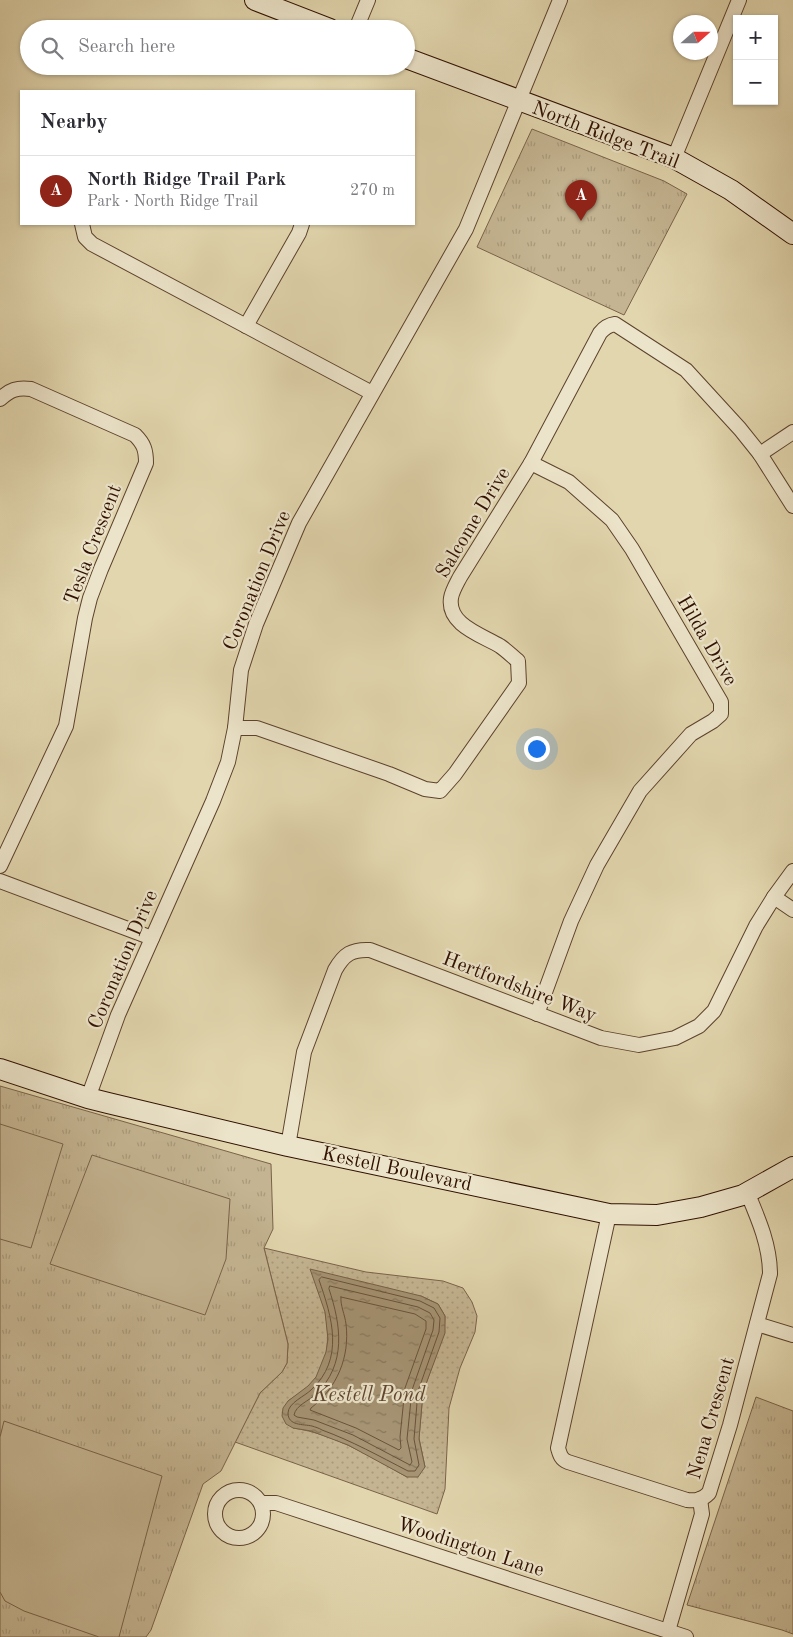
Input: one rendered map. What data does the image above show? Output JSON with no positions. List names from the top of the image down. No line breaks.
{"streets":{"street":["North Ridge Trail","Salcome Drive","Tesla Crescent","Coronation Drive","Hilda Drive","Hertfordshire Way","Kestell Boulevard","Nena Crescent","Woodington Lane"]},"crossings":[["North Ridge Trail","Coronation Drive"],["Salcome Drive","Coronation Drive"],["Salcome Drive","Hilda Drive"],["Coronation Drive","Kestell Boulevard"],["Hilda Drive","Hertfordshire Way"],["Hertfordshire Way","Kestell Boulevard"],["Kestell Boulevard","Nena Crescent"]],"water":["Kestell Pond"],"north":"right","page":{"map_buttons":["+","−"],"search":"Search here","heading":"Nearby","list":[{"mark":"A","name":"North Ridge Trail Park","note":"Park · North Ridge Trail","value":"270 m"}],"pins":"A"}}
